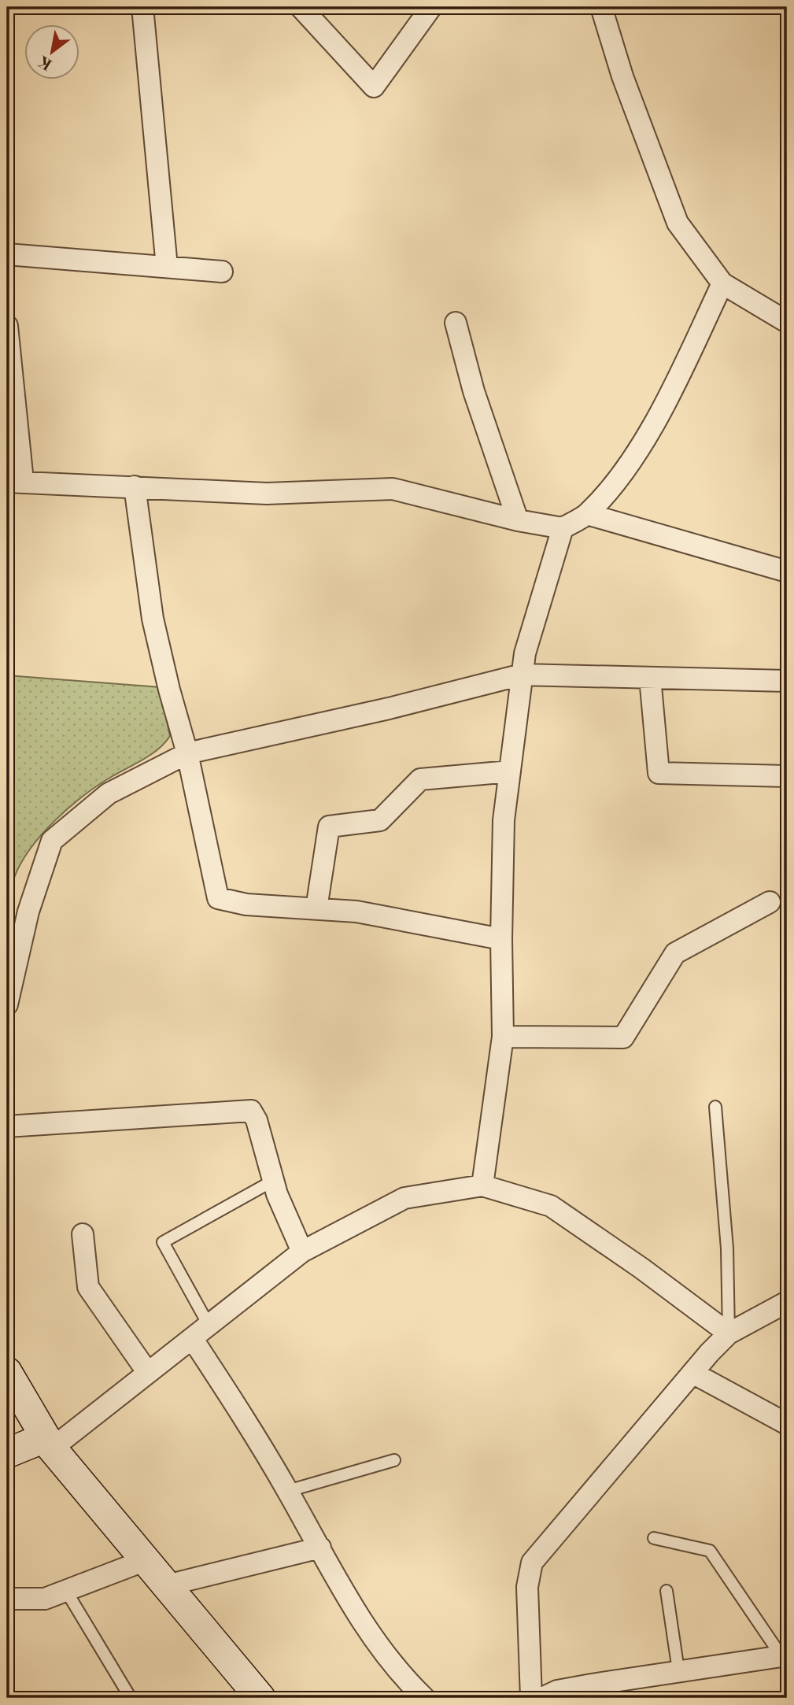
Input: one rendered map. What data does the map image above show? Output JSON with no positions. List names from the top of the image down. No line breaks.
{"north":"bottom left"}
